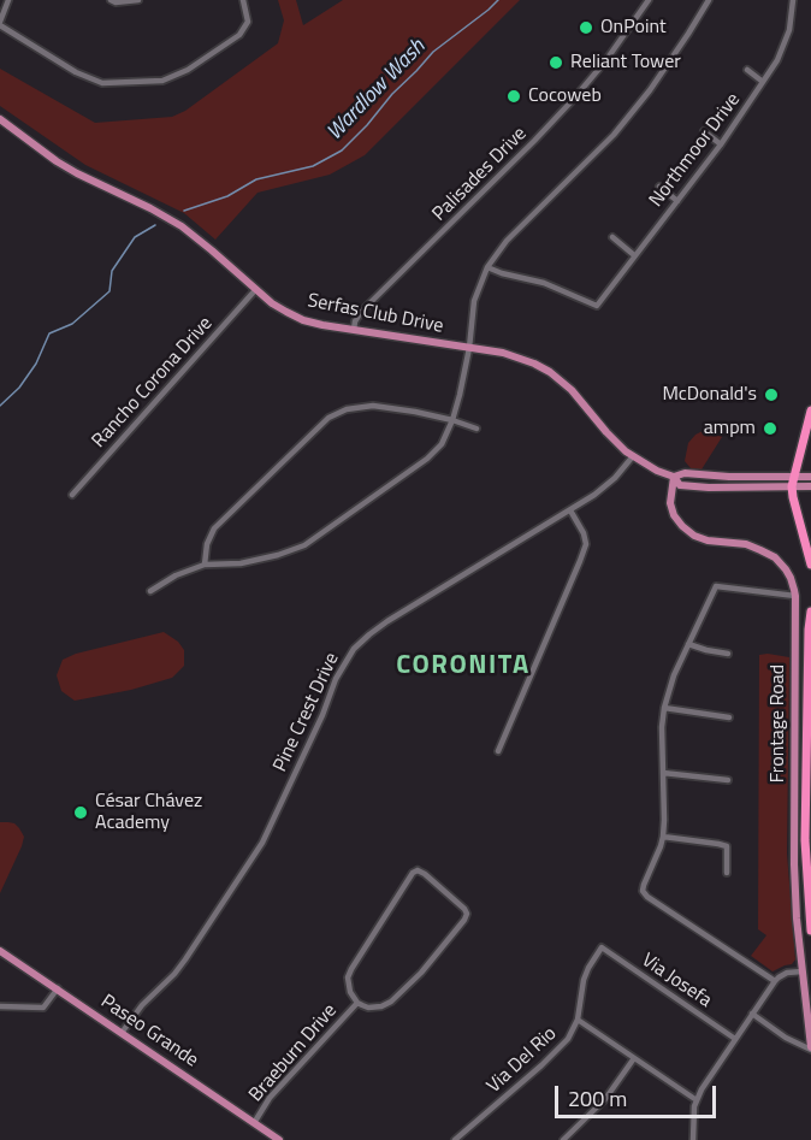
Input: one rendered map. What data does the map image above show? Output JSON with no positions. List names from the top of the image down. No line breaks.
{"streets":{"main road":["Serfas Club Drive","Frontage Road","Paseo Grande"],"street":["Northmoor Drive","Palisades Drive","Rancho Corona Drive","Pine Crest Drive","Via Josefa","Braeburn Drive","Via Del Rio"]},"crossings":[["Palisades Drive","Serfas Club Drive"],["Serfas Club Drive","Rancho Corona Drive"],["Serfas Club Drive","Pine Crest Drive"],["Serfas Club Drive","Frontage Road"],["Pine Crest Drive","Paseo Grande"],["Via Josefa","Via Del Rio"],["Paseo Grande","Braeburn Drive"]],"districts":["CORONITA"],"water":["Wardlow Wash"],"places":["OnPoint","Reliant Tower","Cocoweb","McDonald's","ampm","César Chávez Academy"],"scale_bar":"200 m"}
